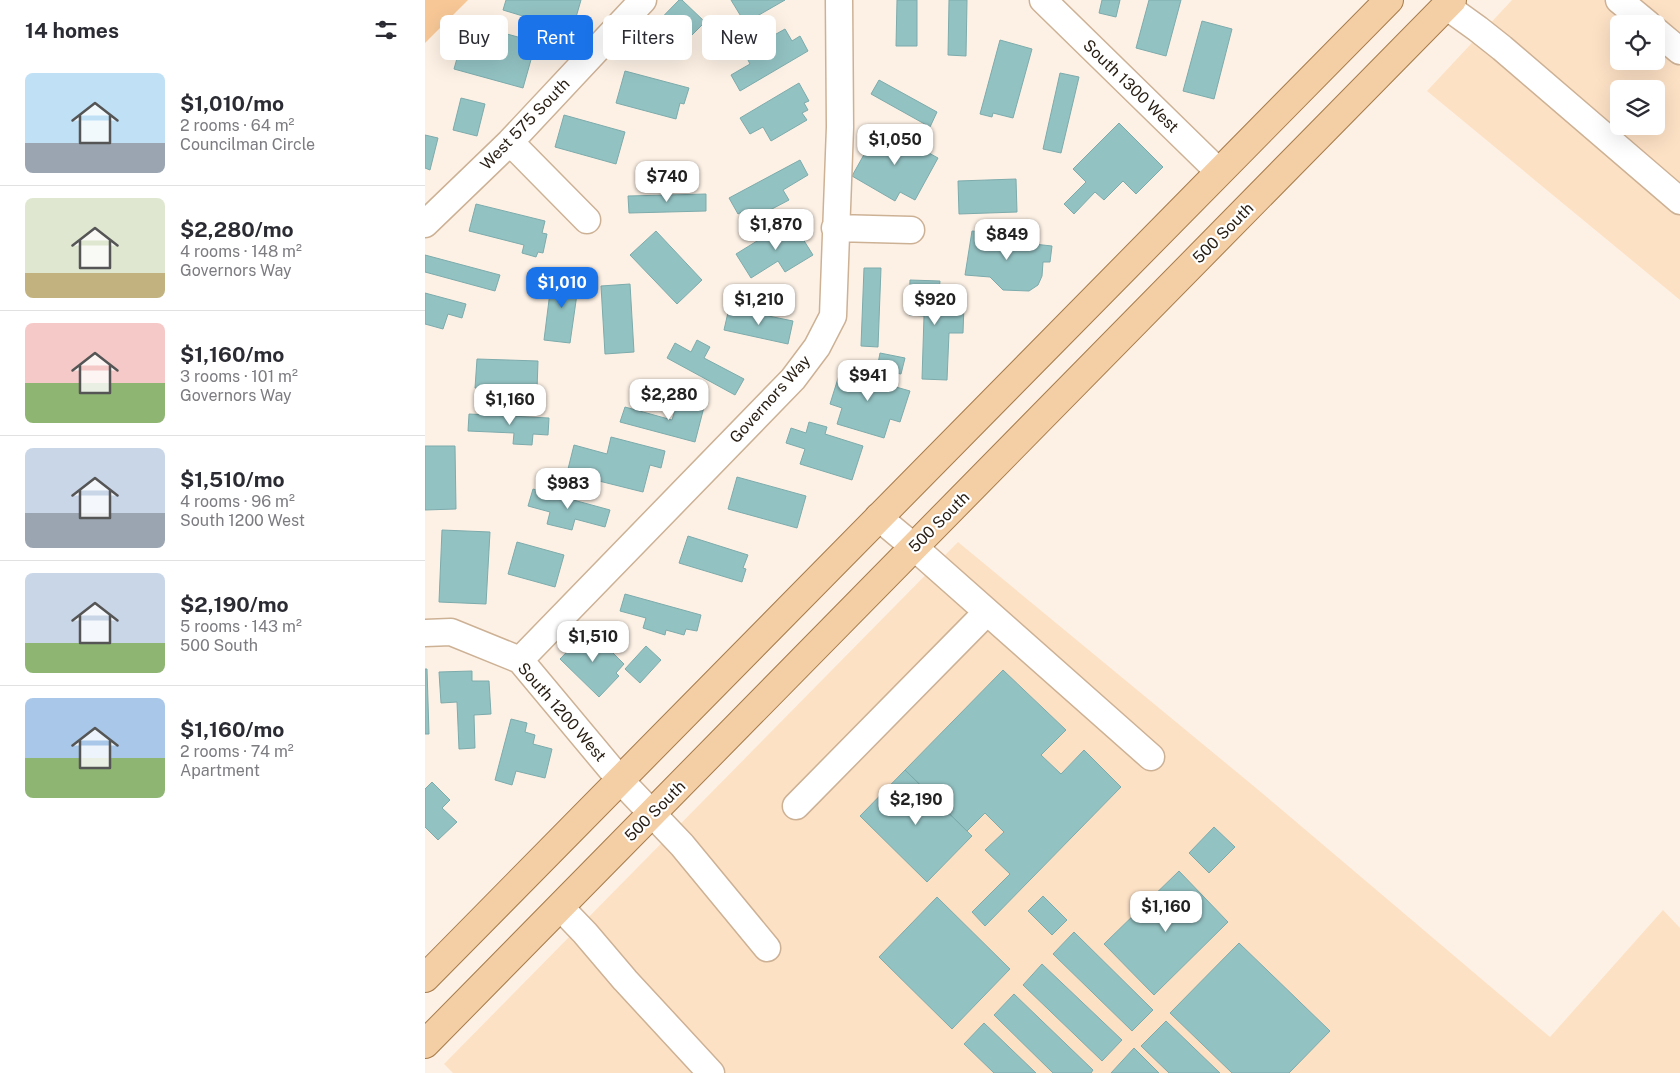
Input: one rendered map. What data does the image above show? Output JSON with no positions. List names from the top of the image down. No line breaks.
{"streets":{"main road":["500 South"],"street":["South 1300 West","West 575 South","Governors Way","South 1200 West"]},"crossings":[["500 South","South 1200 West"],["Governors Way","South 1200 West"]],"page":{"heading":"14 homes","chip":["Buy","Rent","Filters","New"],"list":[{"name":"$1,010/mo","note":"2 rooms · 64 m² · Councilman Circle"},{"name":"$2,280/mo","note":"4 rooms · 148 m² · Governors Way"},{"name":"$1,160/mo","note":"3 rooms · 101 m² · Governors Way"},{"name":"$1,510/mo","note":"4 rooms · 96 m² · South 1200 West"},{"name":"$2,190/mo","note":"5 rooms · 143 m² · 500 South"},{"name":"$1,160/mo","note":"2 rooms · 74 m² · Apartment"}],"price":["$1,050","$740","$1,870","$849","$1,010","$1,210","$920","$941","$2,280","$1,160","$983","$1,510","$2,190","$1,160"]}}
